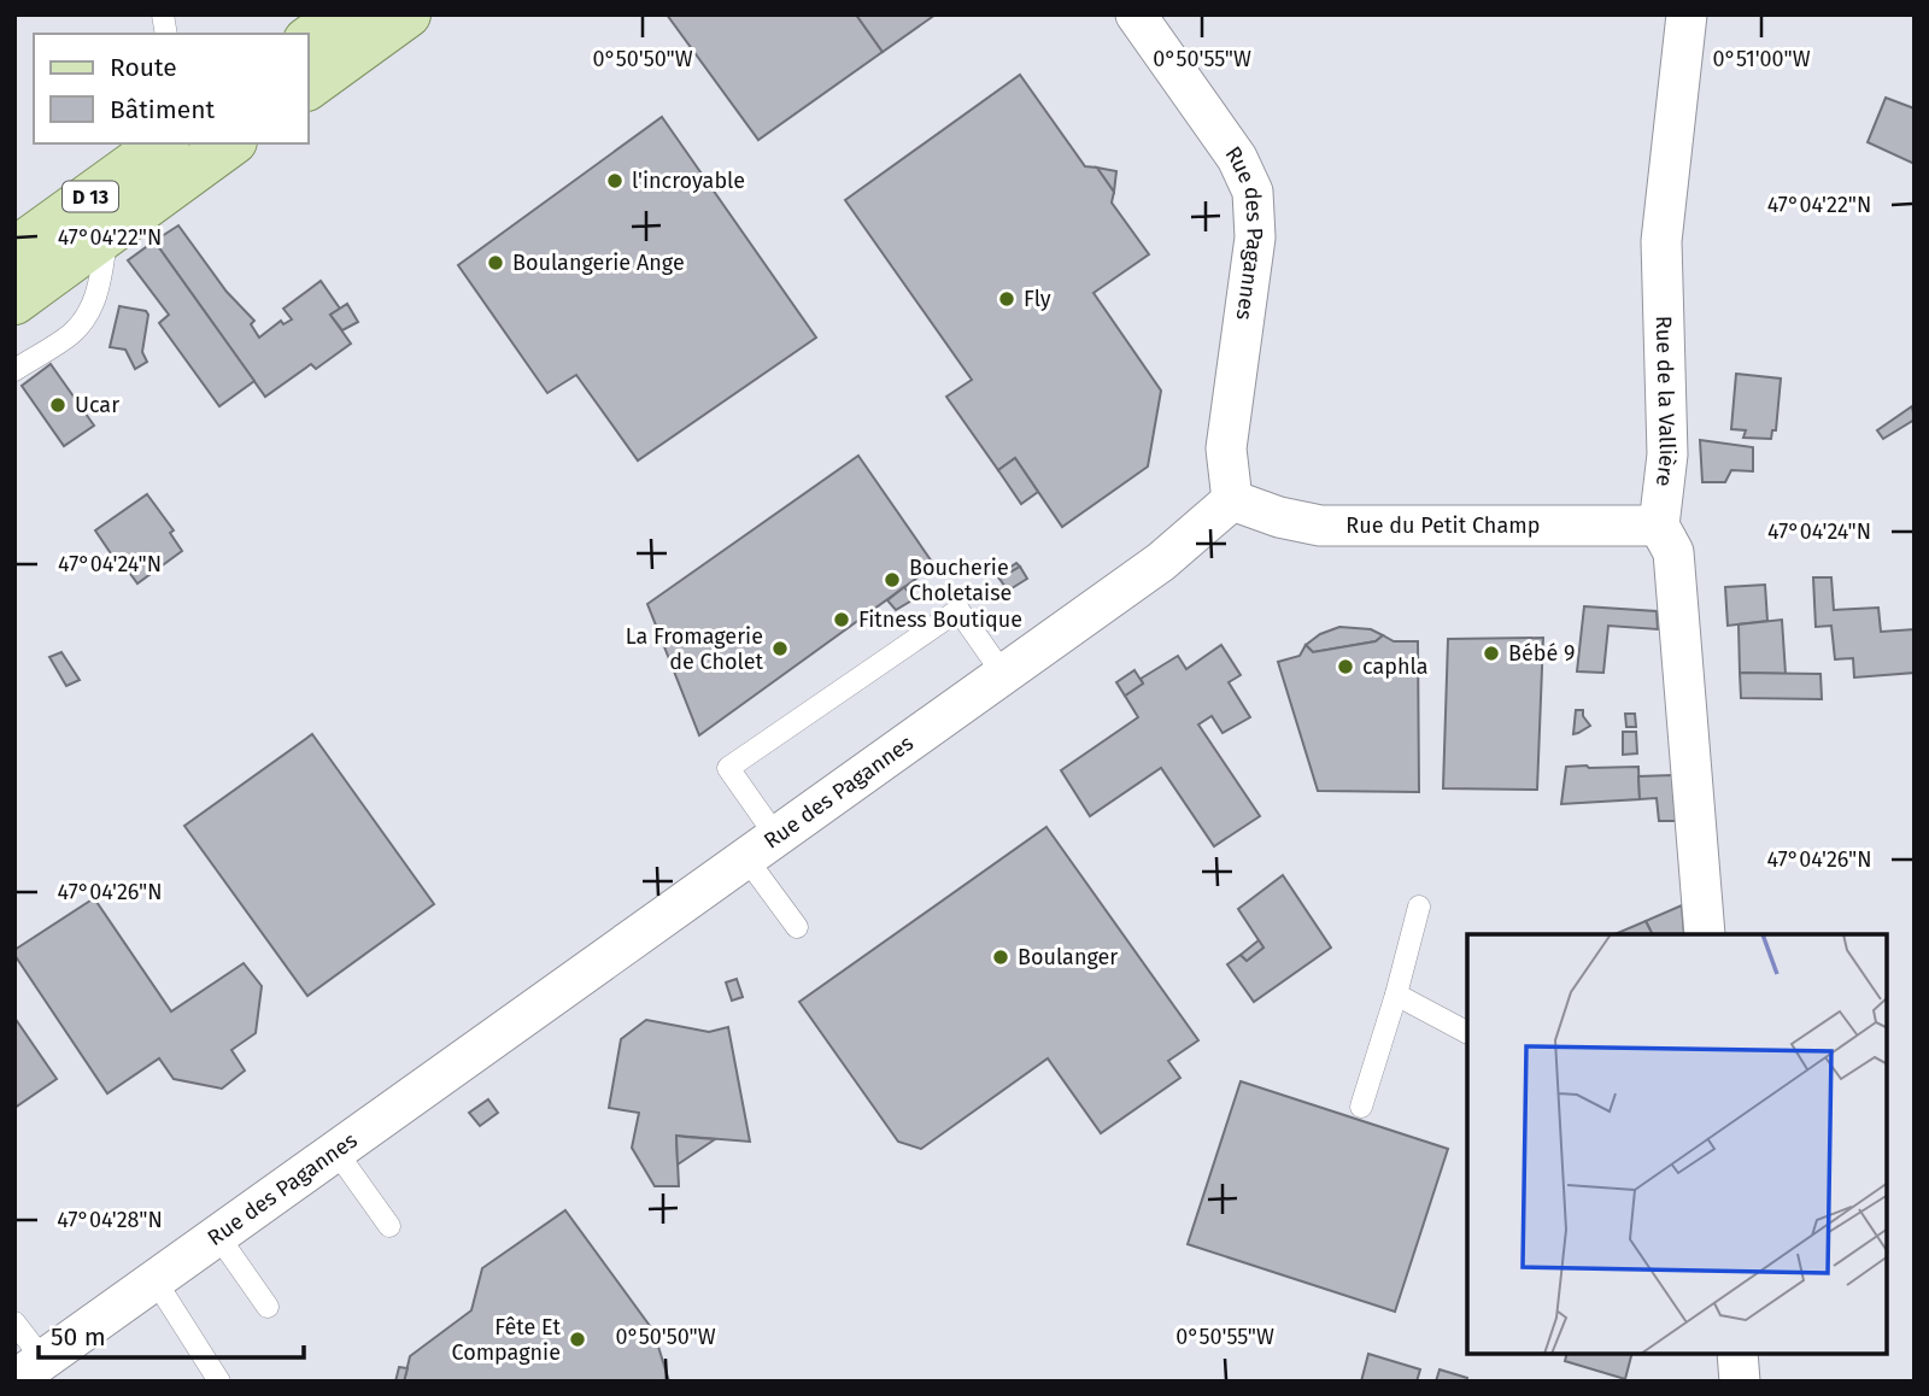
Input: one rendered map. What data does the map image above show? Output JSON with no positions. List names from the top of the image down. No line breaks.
{"streets":{"main road":["D 13"],"street":["Rue des Pagannes","Rue de la Vallière","Rue du Petit Champ"]},"crossings":[["Rue des Pagannes","Rue du Petit Champ"],["Rue de la Vallière","Rue du Petit Champ"]],"places":["l'incroyable","Boulangerie Ange","Fly","Ucar","Boucherie Choletaise","Fitness Boutique","La Fromagerie de Cholet","Bébé 9","caphla","Boulanger","Fête Et Compagnie"],"legend":["Route","Bâtiment"],"scale_bar":"50 m","coordinates":["0°50'50\"W","0°50'55\"W","0°51'00\"W","47°04'22\"N","47°04'24\"N","47°04'26\"N","47°04'28\"N"]}
